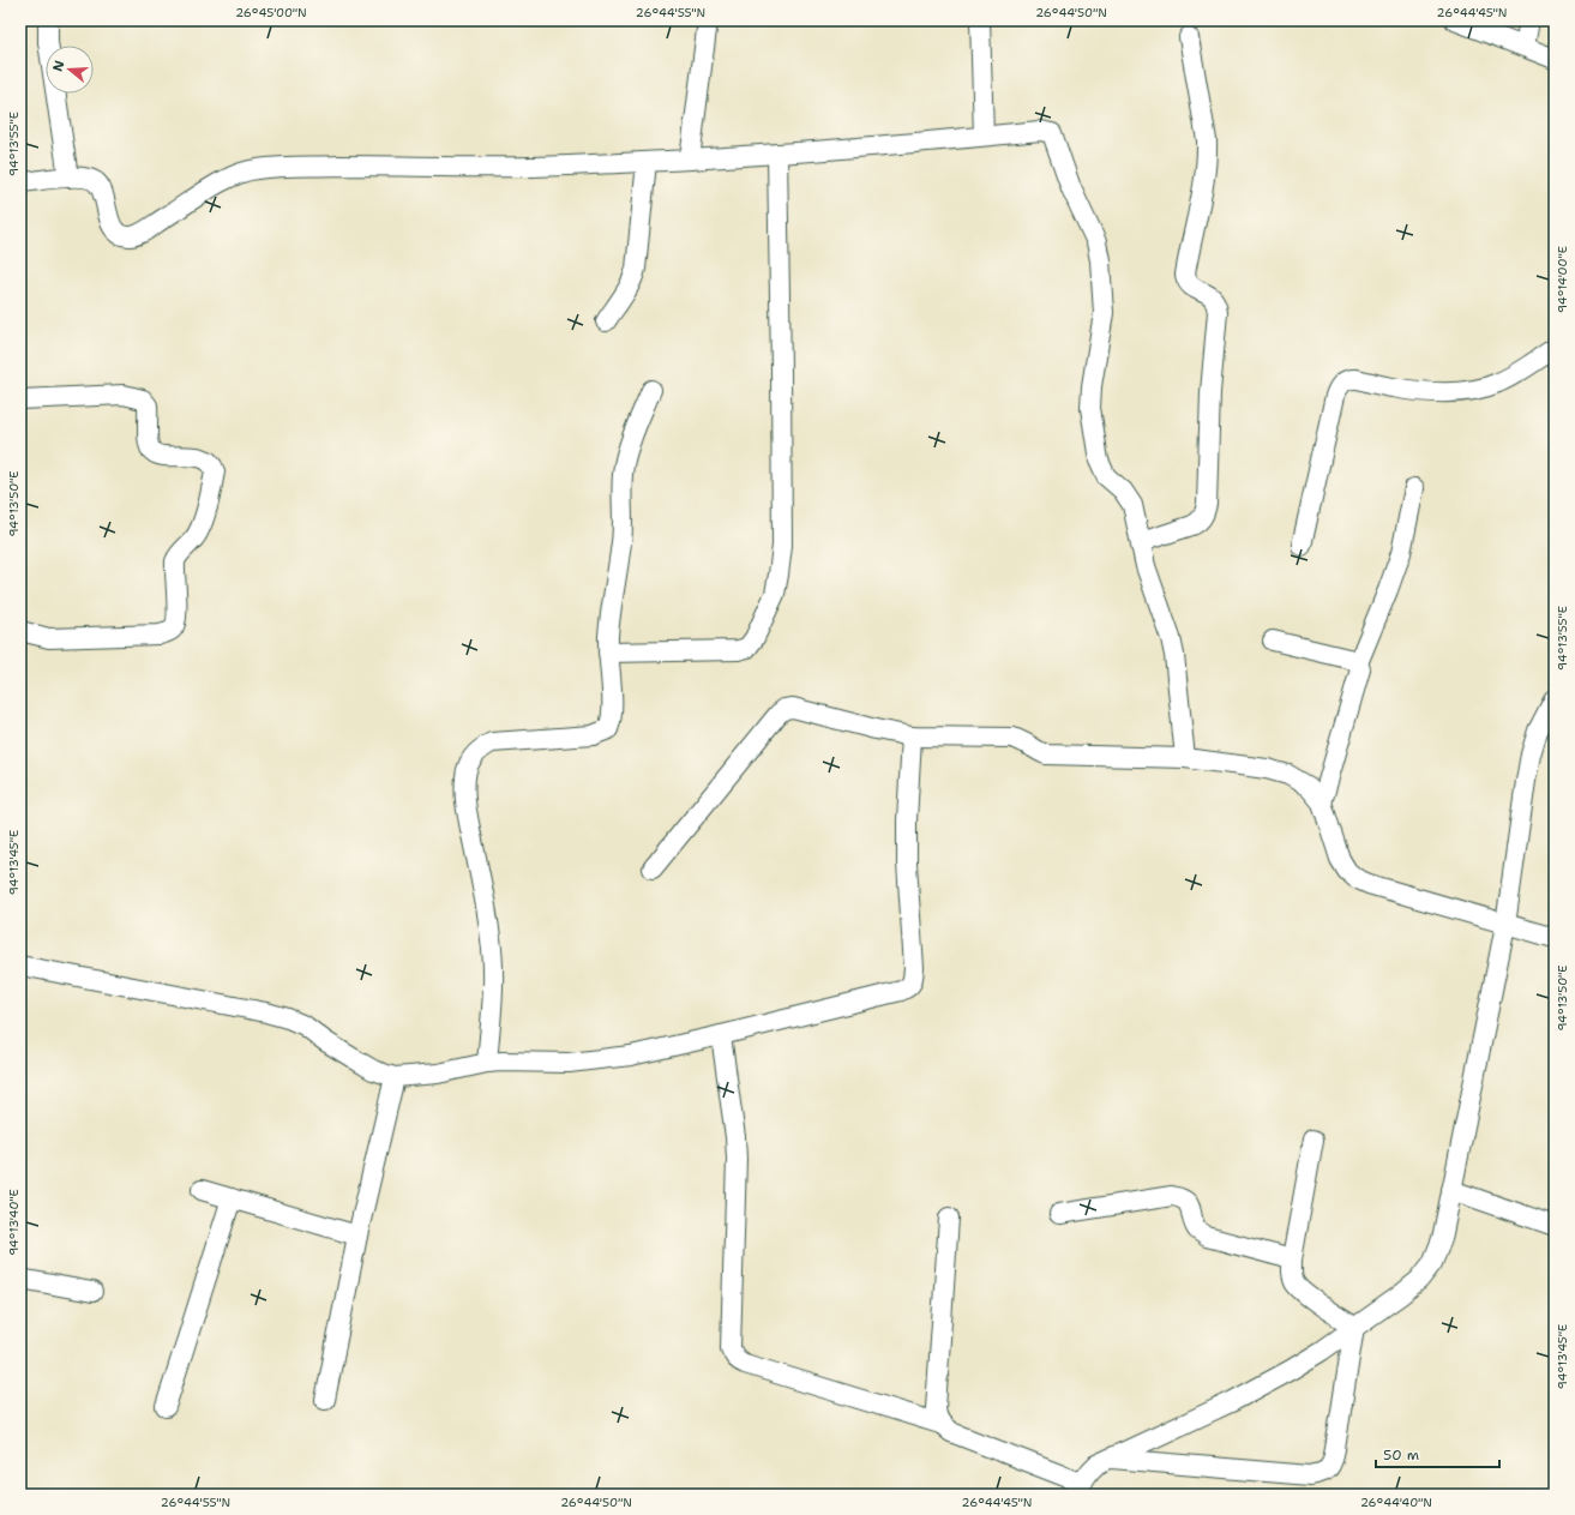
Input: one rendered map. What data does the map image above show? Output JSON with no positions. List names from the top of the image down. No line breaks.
{"scale_bar":"50 m","north":"left","coordinates":["26°45'00\"N","26°44'55\"N","26°44'50\"N","26°44'45\"N","94°13'55\"E","94°14'00\"E","94°13'50\"E","94°13'45\"E","94°13'40\"E","26°44'40\"N"]}
